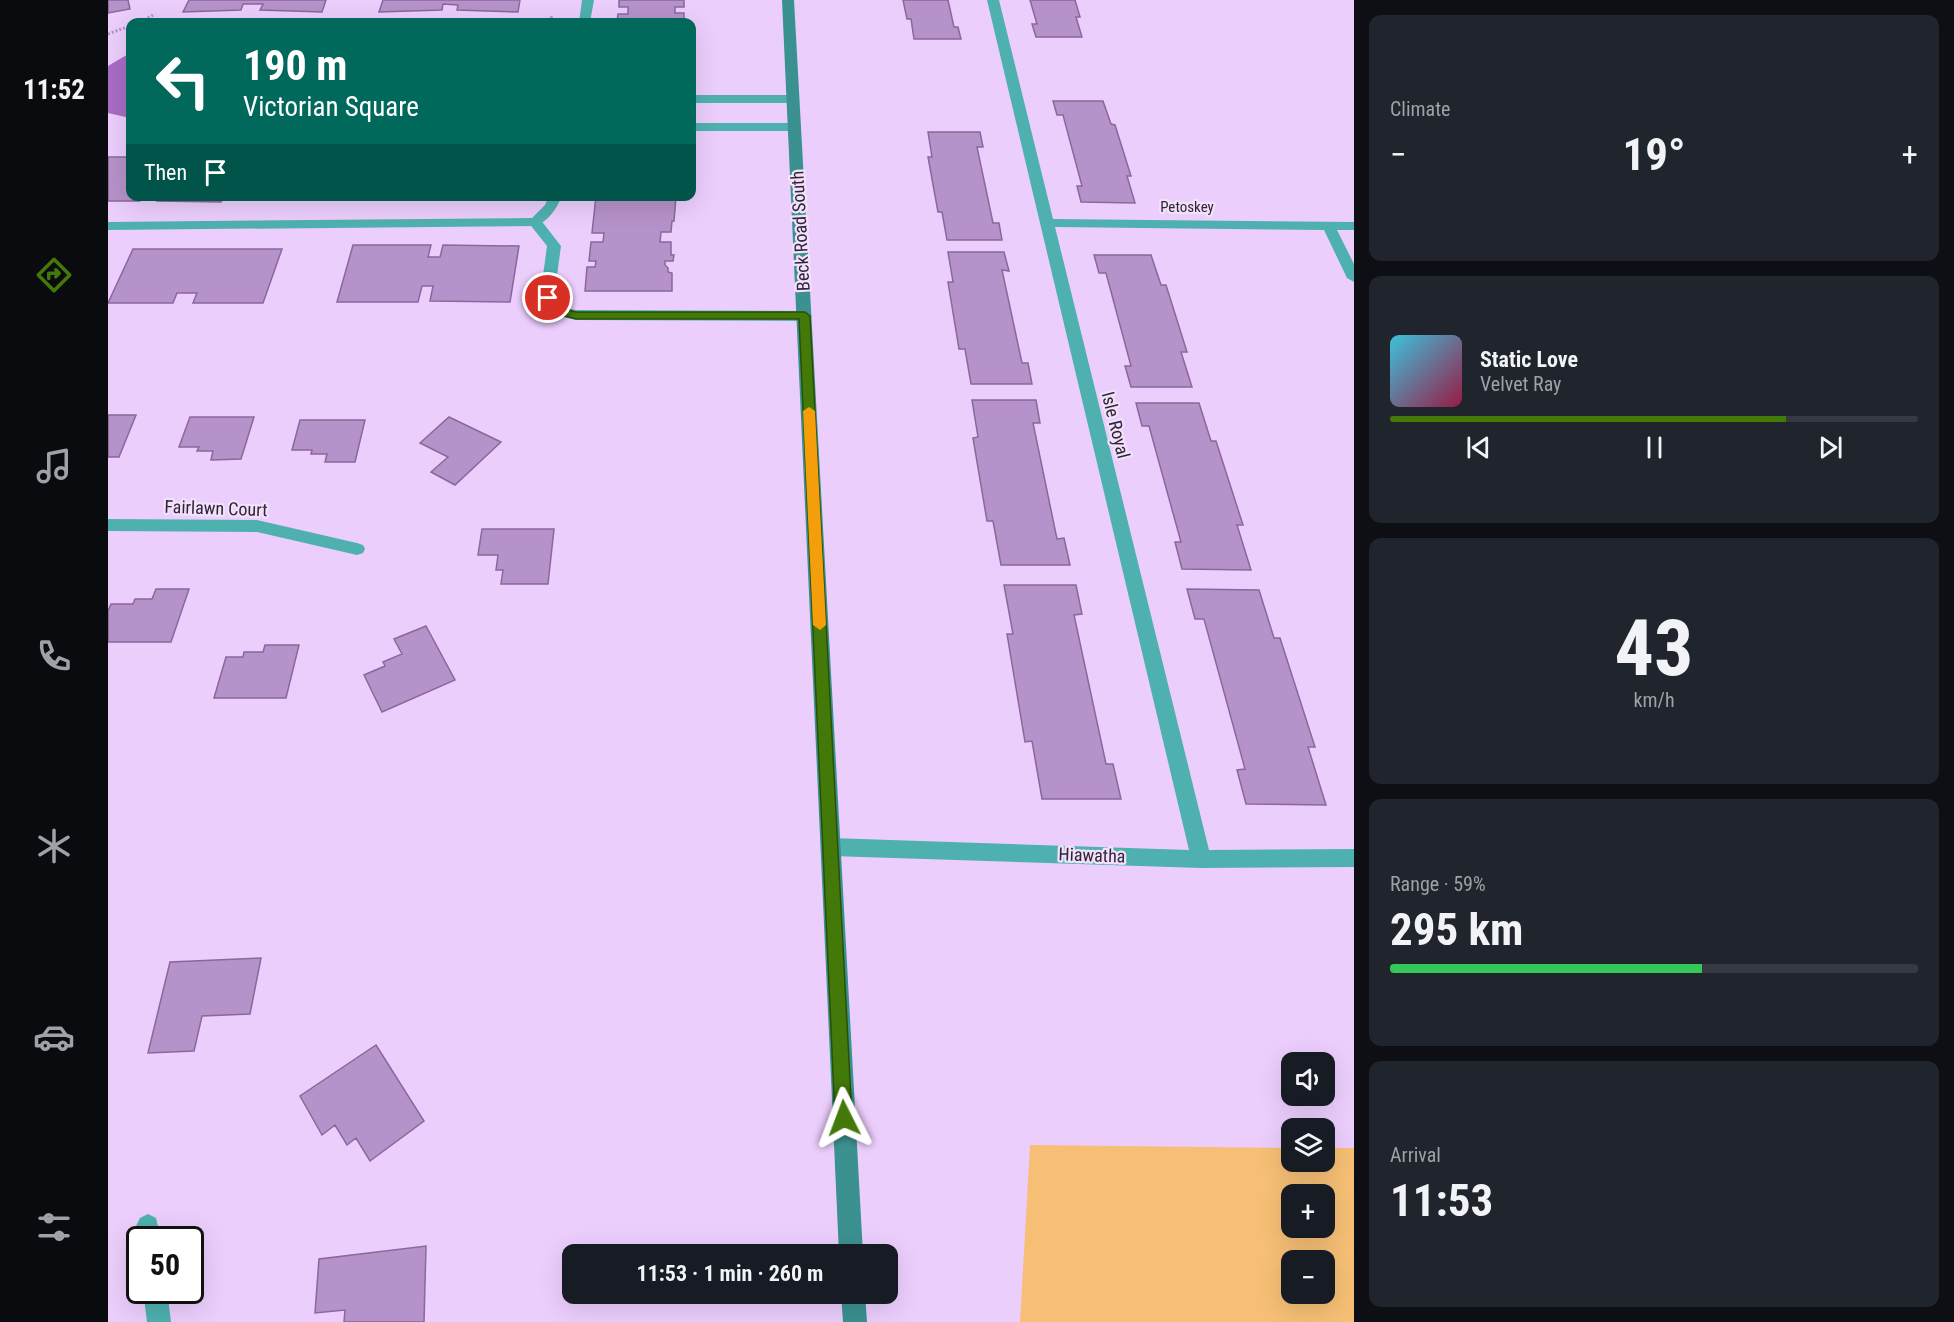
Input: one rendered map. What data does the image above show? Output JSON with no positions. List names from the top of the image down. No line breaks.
{"streets":{"main road":["Beck Road South"],"street":["Petoskey","Isle Royal","Fairlawn Court","Hiawatha"]},"crossings":[["Petoskey","Isle Royal"],["Beck Road South","Hiawatha"],["Isle Royal","Hiawatha"]],"page":{"tabs":"11:52","tile":["Climate",["43","km/h"],["Range · 59%","295 km"],["Arrival","11:53"]],"turn":["190 m","Victorian Square"],"heat":["−","19°","+"],"then":"Then","song":["Static Love","Velvet Ray"],"map_buttons":["+","−"],"limit":"50","trip":"11:53 · 1 min · 260 m"}}
